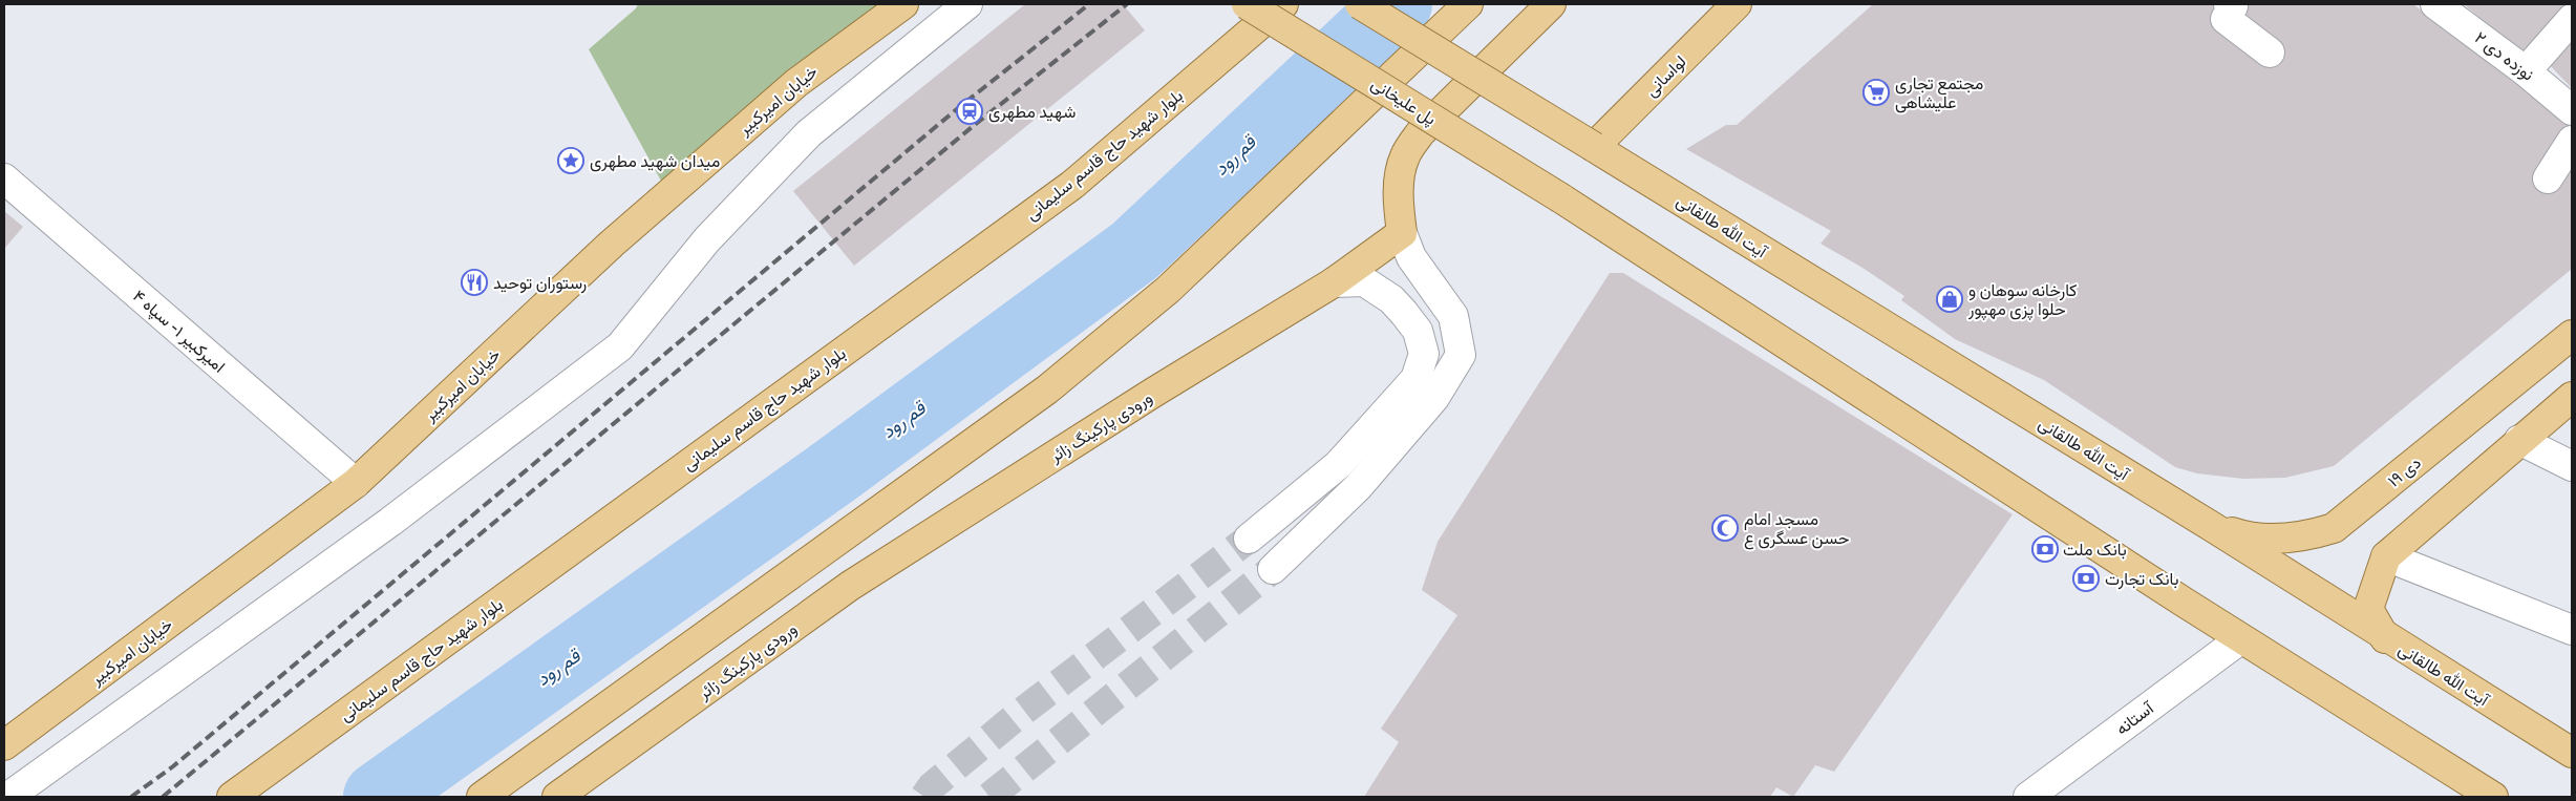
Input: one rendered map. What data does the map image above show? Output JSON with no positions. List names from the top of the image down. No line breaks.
{"streets":{"main road":["لواسانی","خیابان امیرکبیر","پل علیخانی","بلوار شهید حاج قاسم سلیمانی","آیت الله طالقانی","ورودی پارکینگ زائر","۱۹ دی"],"street":["نوزده دی ۲","امیرکبیر ۱- سپاه ۴","آستانه"]},"crossings":[["لواسانی","آیت الله طالقانی"],["خیابان امیرکبیر","امیرکبیر ۱- سپاه ۴"],["پل علیخانی","آستانه"],["آیت الله طالقانی","۱۹ دی"]],"water":["قم رود"],"places":{"supermarket":["مجتمع تجاری علیشاهی"],"station":["شهید مطهری"],"place":["میدان شهید مطهری"],"restaurant":["رستوران توحید"],"shop":["کارخانه سوهان و حلوا پزی مهپور"],"mosque":["مسجد امام حسن عسگری ع"],"bank":["بانک ملت","بانک تجارت"]}}
